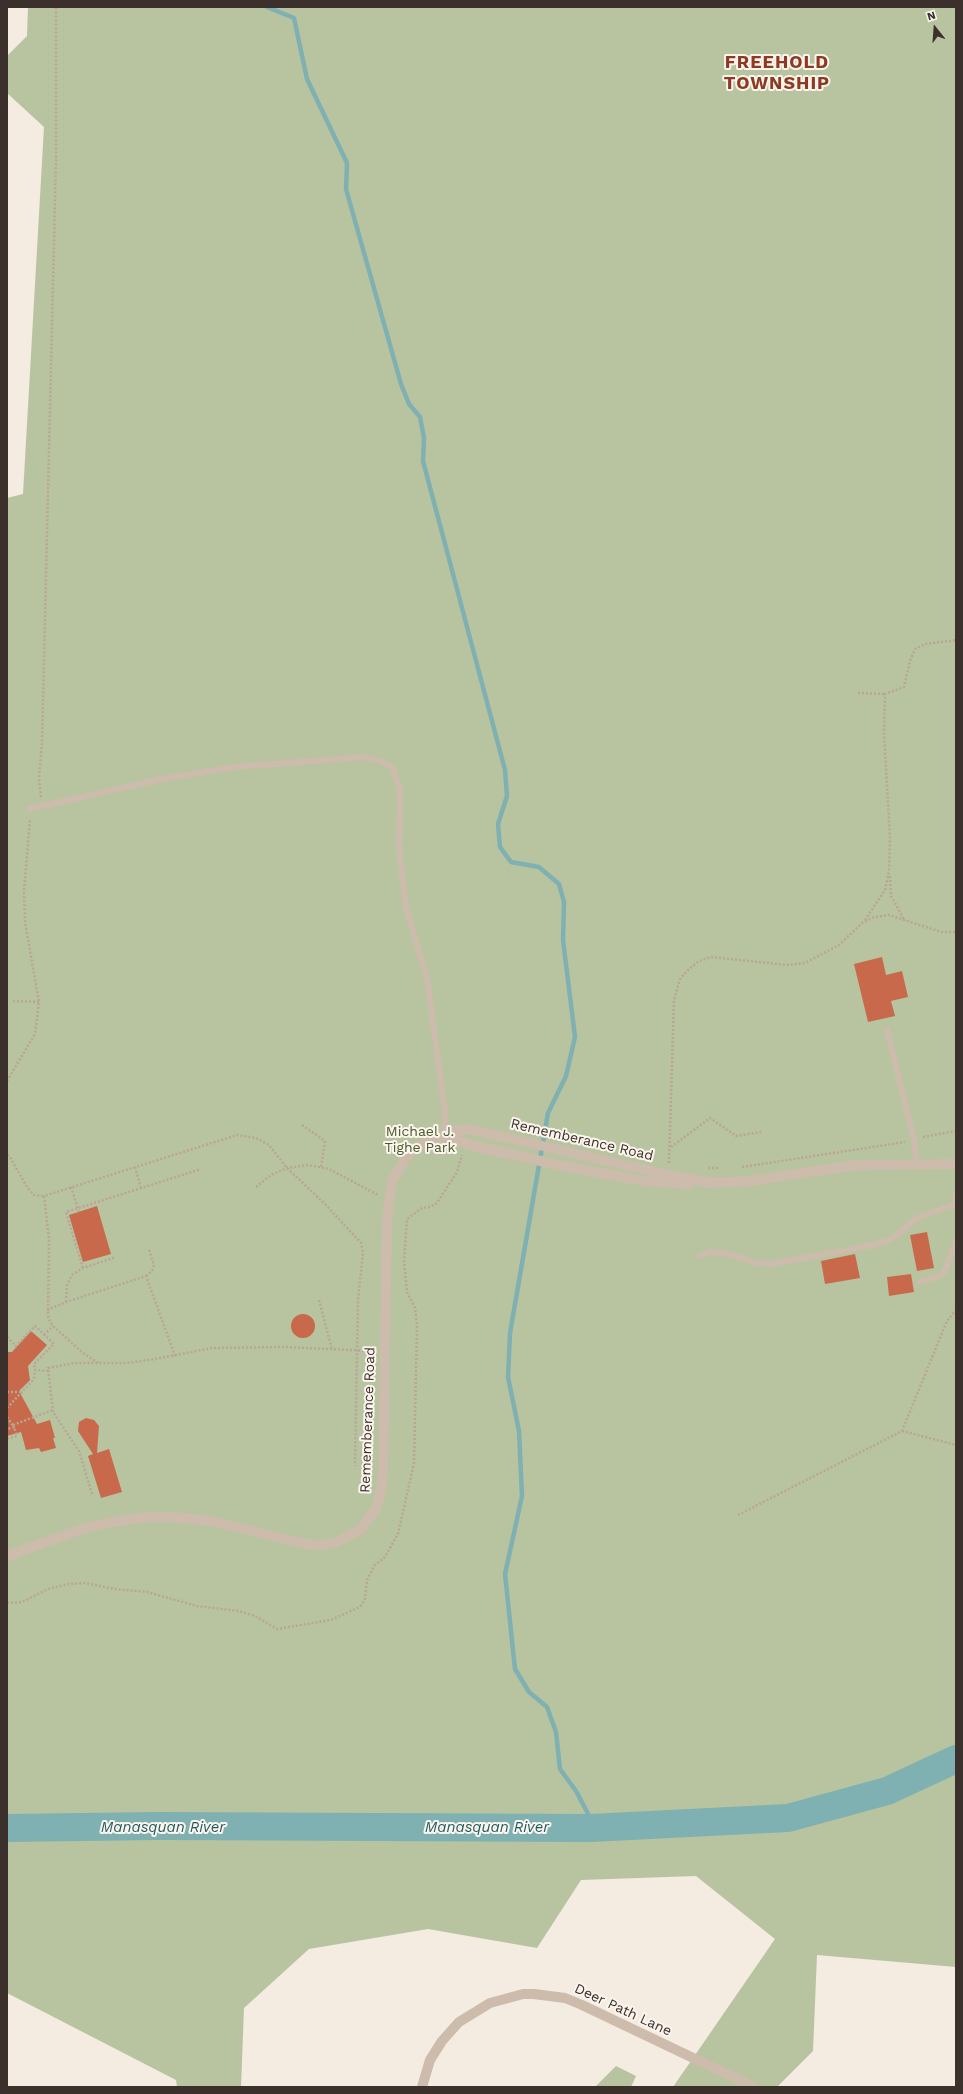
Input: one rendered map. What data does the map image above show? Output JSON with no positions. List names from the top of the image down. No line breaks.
{"streets":{"street":["Rememberance Road","Deer Path Lane"]},"districts":["FREEHOLD TOWNSHIP"],"water":["Manasquan River"],"parks":["Michael J. Tighe Park"],"north":"top"}
